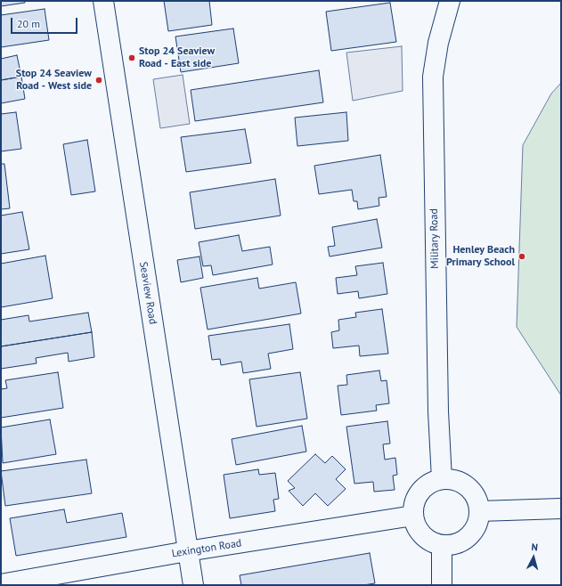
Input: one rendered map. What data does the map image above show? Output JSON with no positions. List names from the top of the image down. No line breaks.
{"streets":{"street":["Military Road","Seaview Road","Lexington Road"]},"crossings":[["Military Road","Lexington Road"],["Seaview Road","Lexington Road"]],"places":["Stop 24 Seaview Road - East side","Stop 24 Seaview Road - West side","Henley Beach Primary School"],"scale_bar":"20 m","north":"top"}
